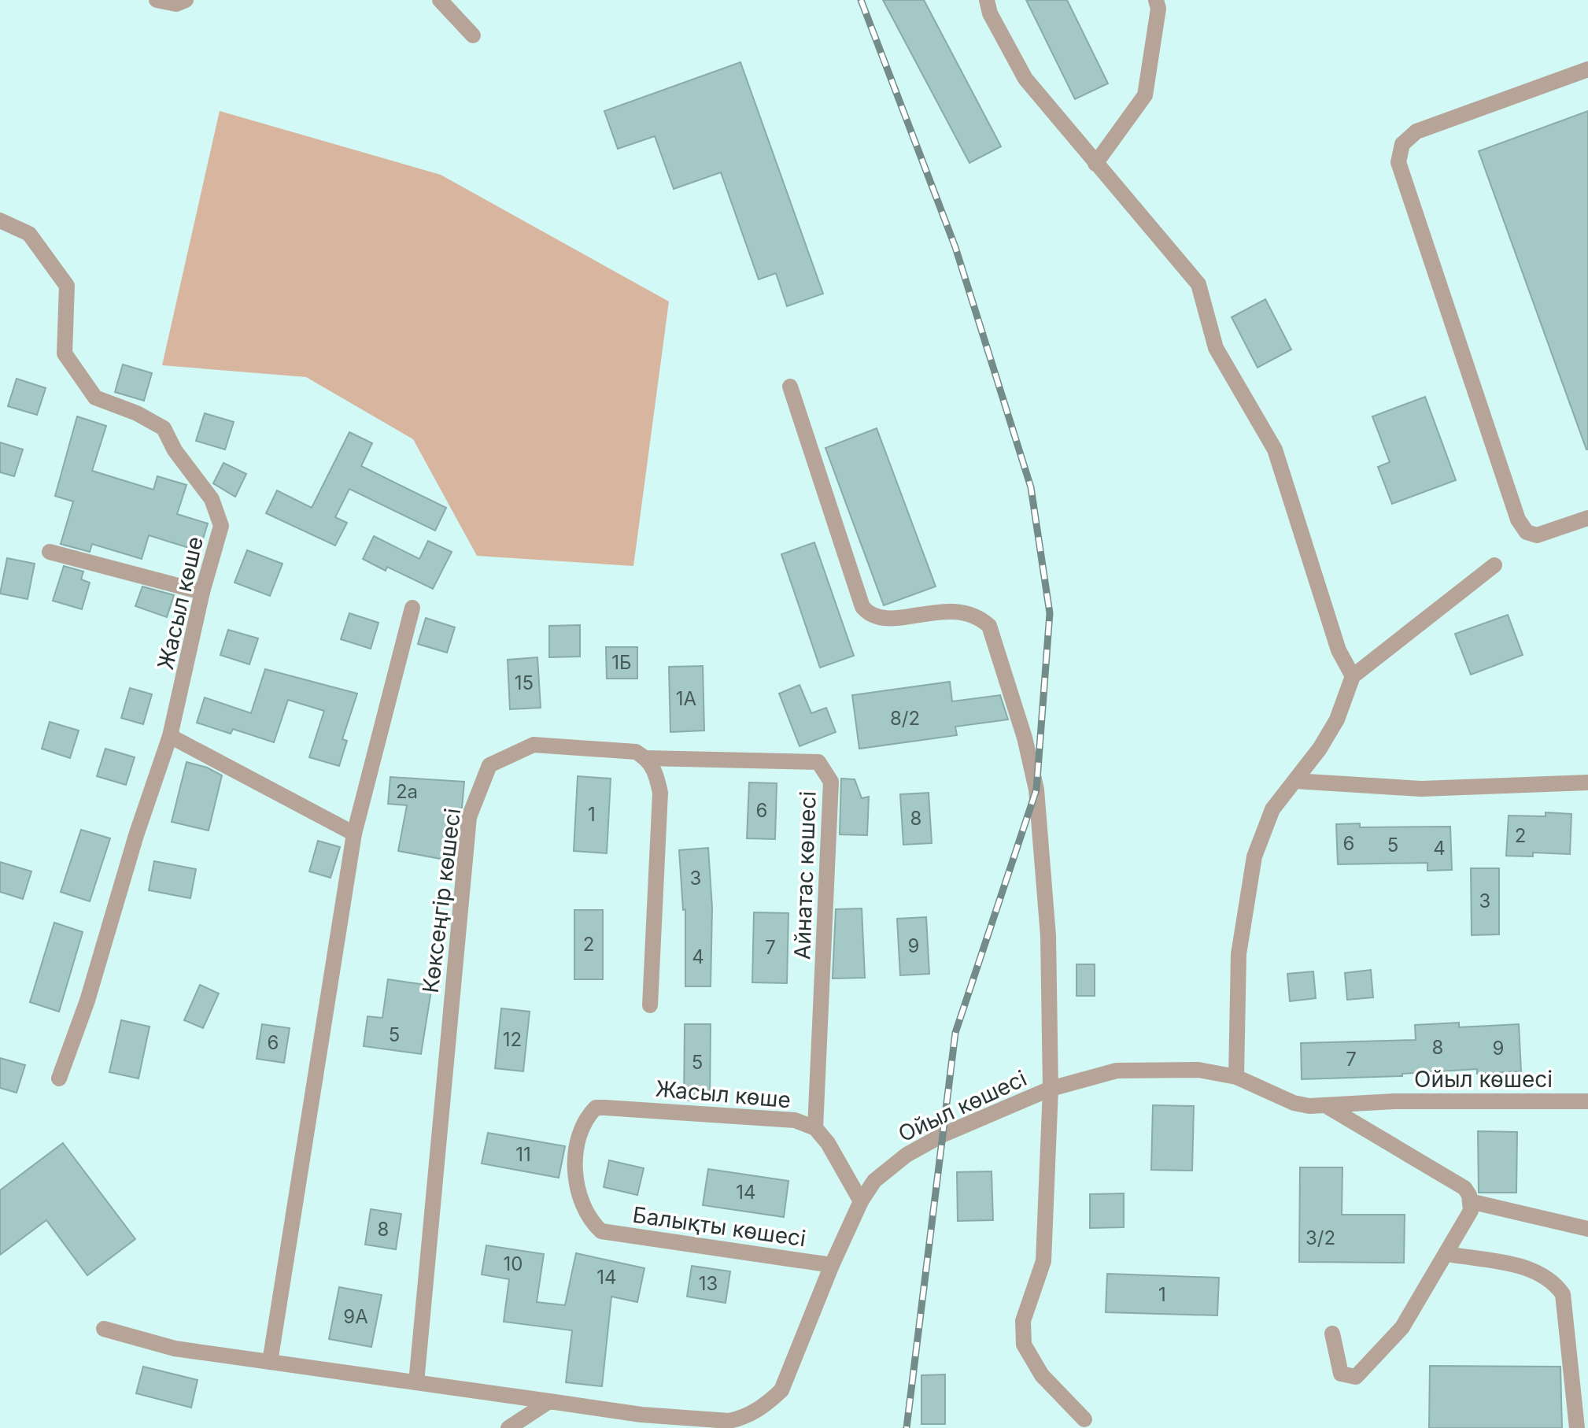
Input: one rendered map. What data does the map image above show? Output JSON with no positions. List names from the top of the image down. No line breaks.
{"streets":{"street":["Жасыл көше","Айнатас көшесі","Көксеңгір көшесі","Ойыл көшесі","Балықты көшесі"]},"crossings":[["Жасыл көше","Айнатас көшесі"],["Жасыл көше","Ойыл көшесі"],["Жасыл көше","Балықты көшесі"],["Айнатас көшесі","Көксеңгір көшесі"],["Көксеңгір көшесі","Ойыл көшесі"],["Ойыл көшесі","Балықты көшесі"]],"house_numbers":["1Б","15","1А","8/2","2а","6","1","8","2","6","5","4","3","3","2","9","7","4","5","12","6","8","9","7","5","11","14","8","3/2","10","14","13","1","9А"]}
